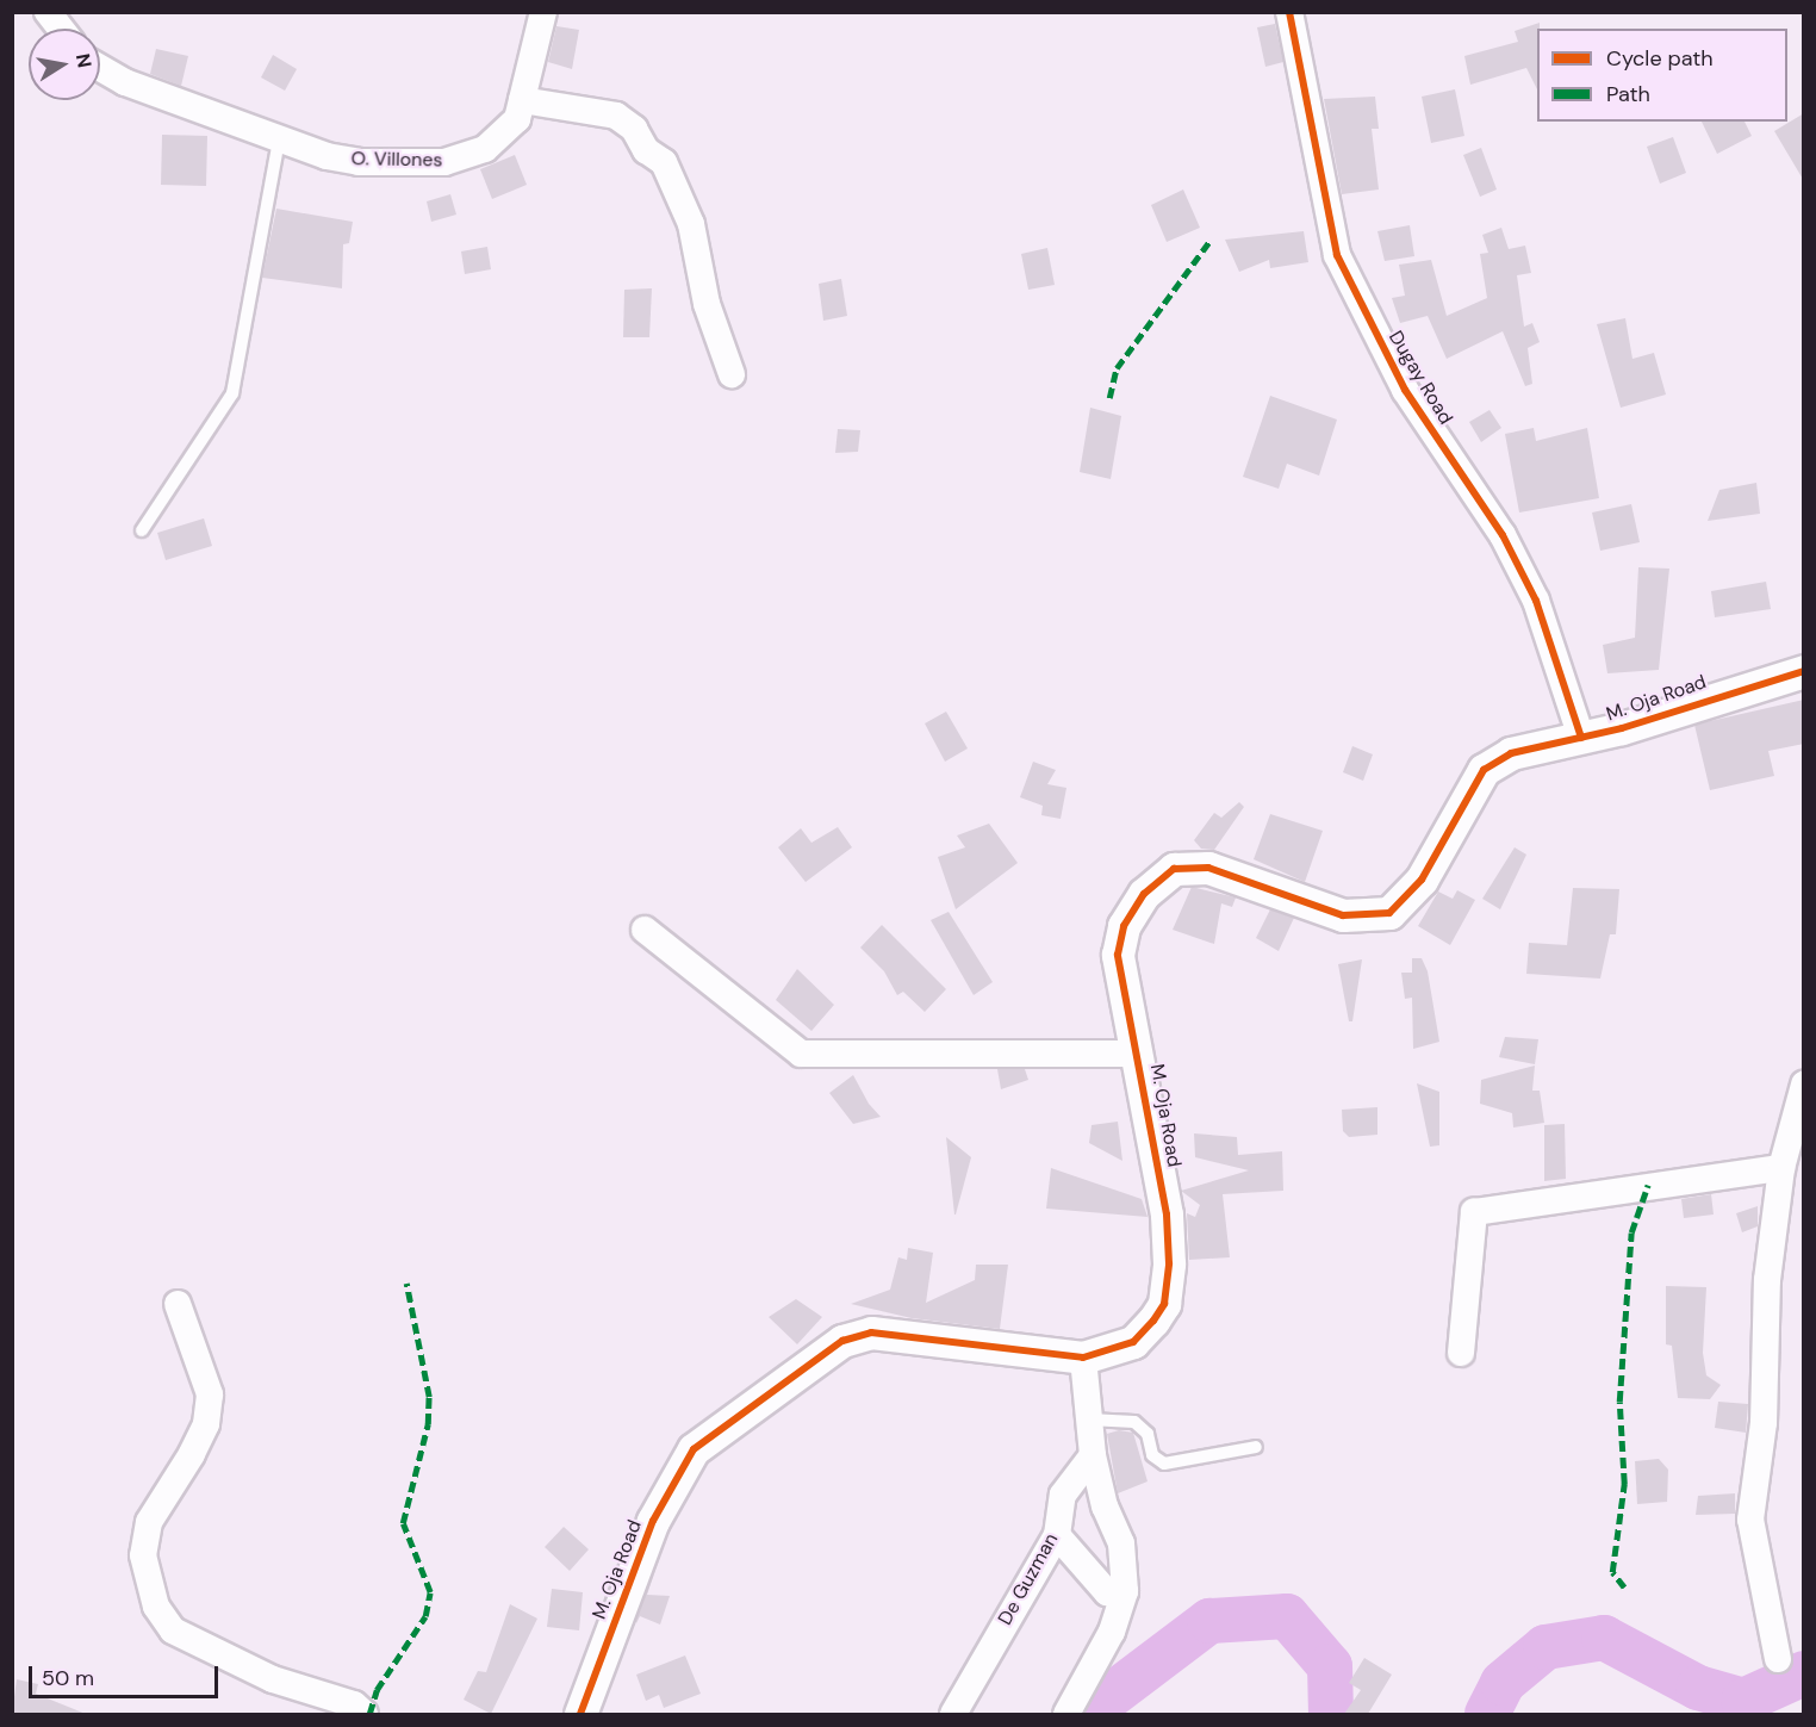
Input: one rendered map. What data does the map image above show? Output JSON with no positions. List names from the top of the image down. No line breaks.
{"streets":{"street":["O. Villones","Dugay Road","M. Oja Road","De Guzman"]},"crossings":[["Dugay Road","M. Oja Road"]],"legend":["Cycle path","Path"],"scale_bar":"50 m","north":"right"}
